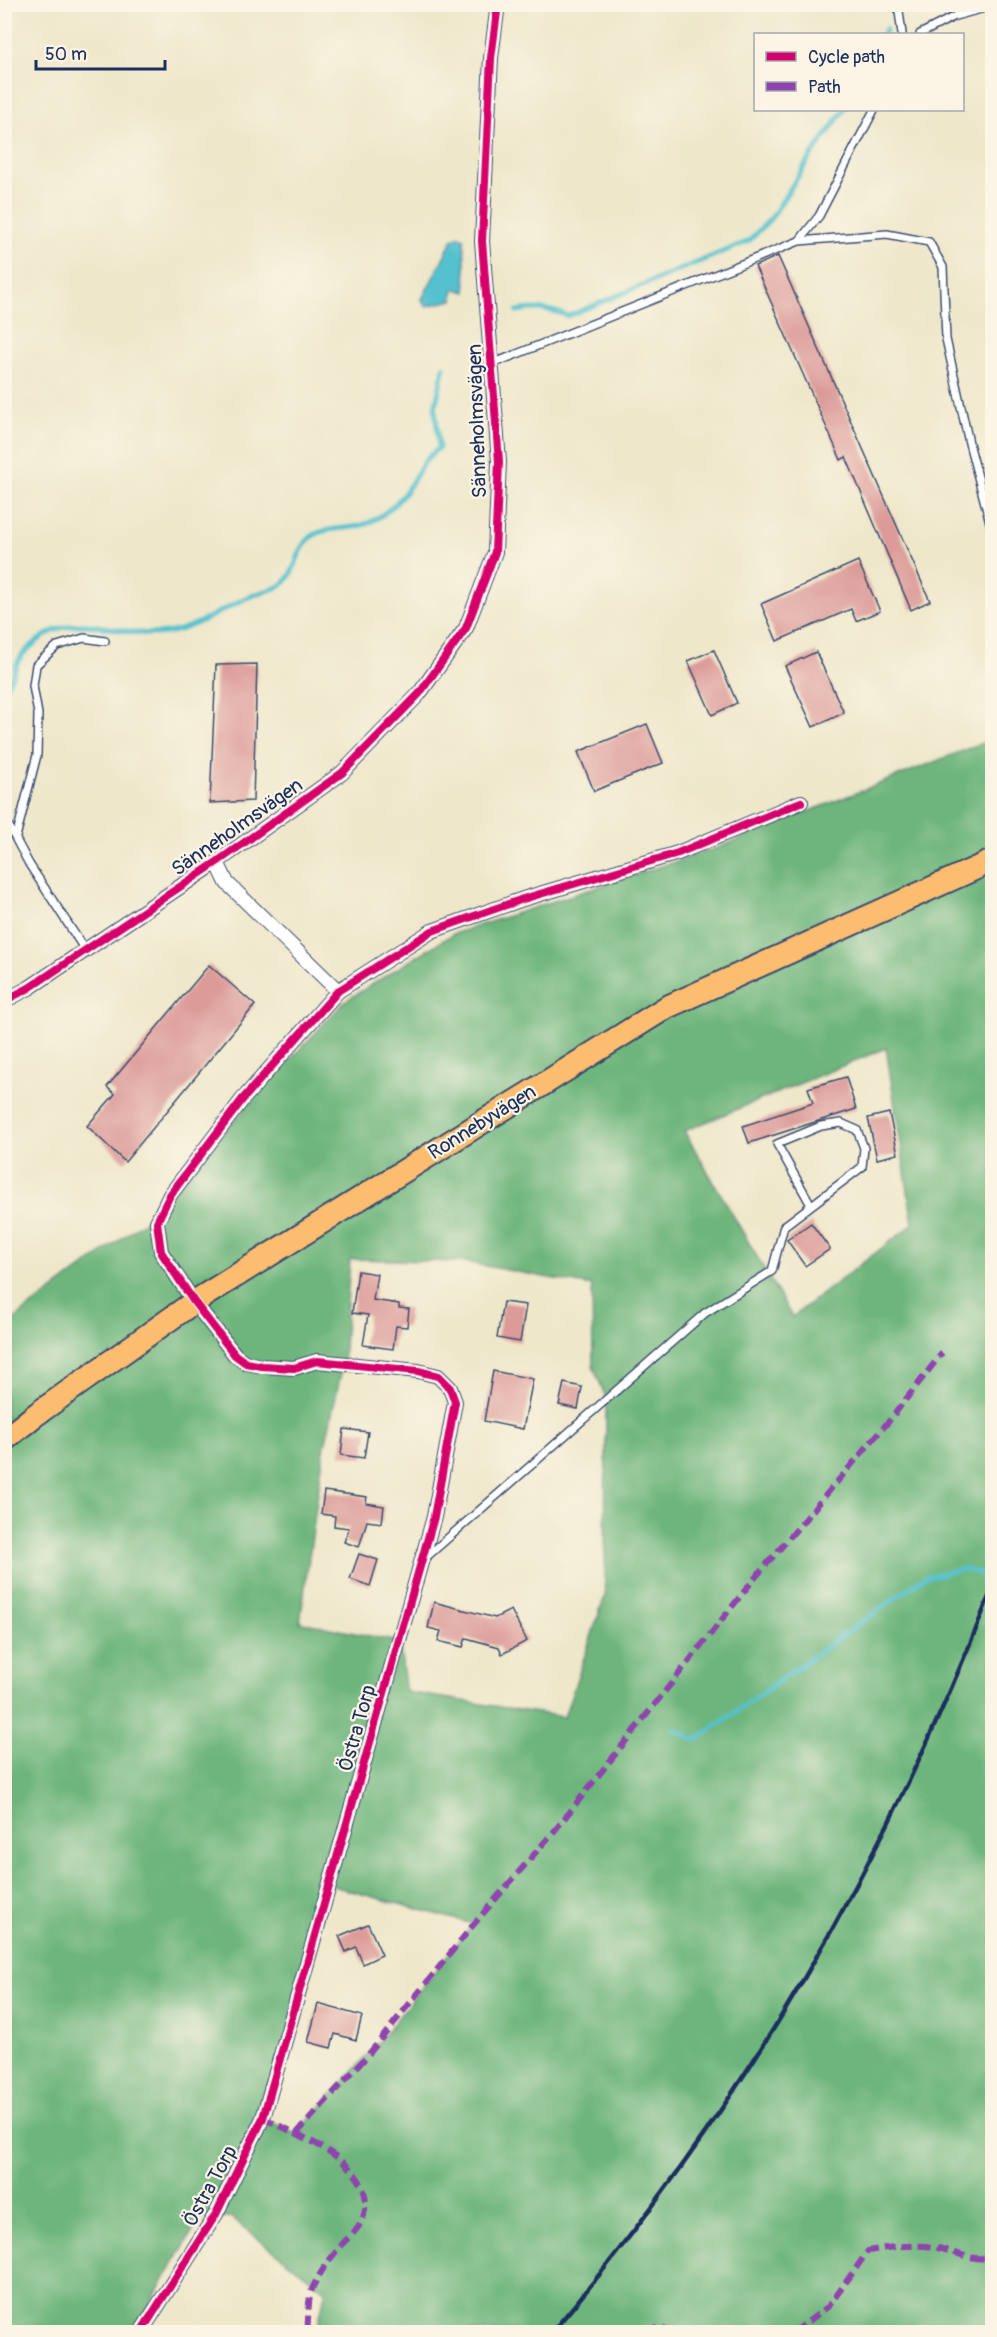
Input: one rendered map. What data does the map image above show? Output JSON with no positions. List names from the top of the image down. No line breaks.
{"streets":{"main road":["Ronnebyvägen"],"street":["Sänneholmsvägen","Östra Torp"]},"crossings":[["Ronnebyvägen","Östra Torp"]],"legend":["Cycle path","Path"],"scale_bar":"50 m"}
